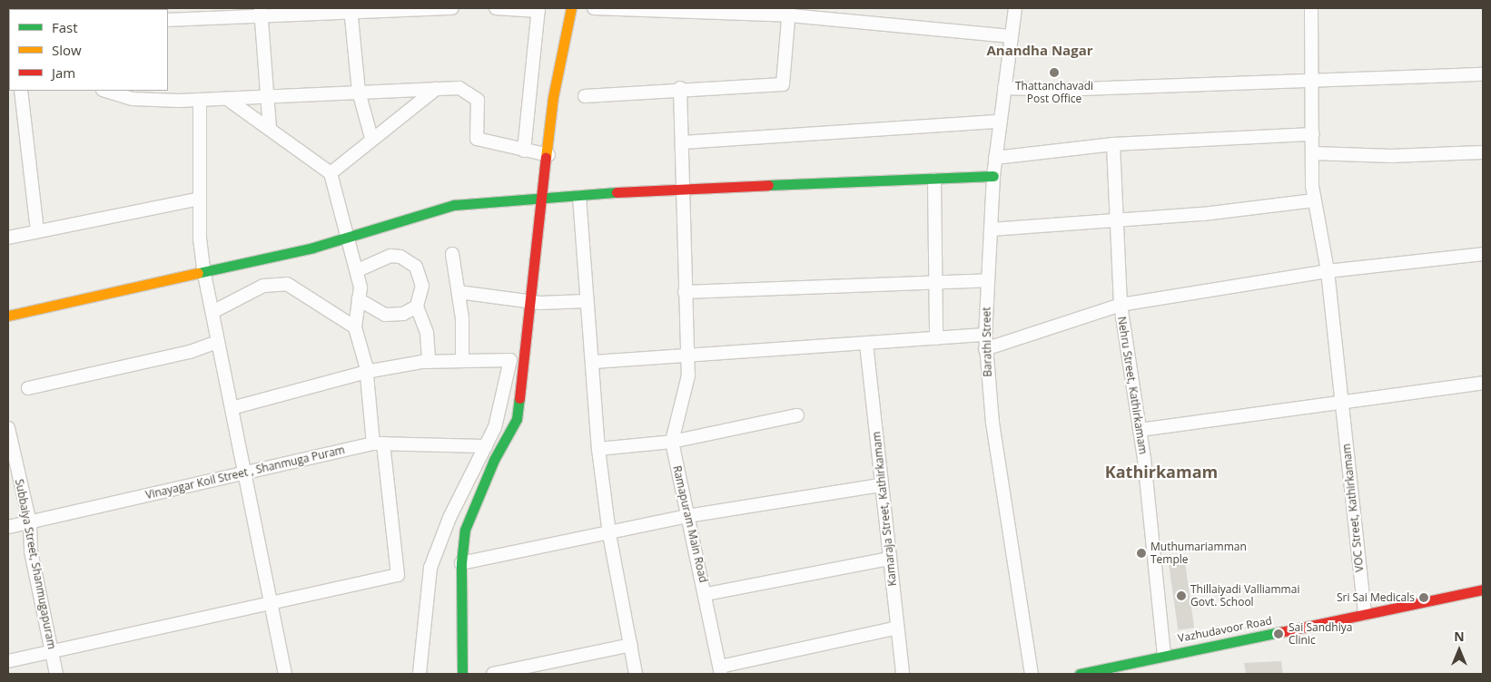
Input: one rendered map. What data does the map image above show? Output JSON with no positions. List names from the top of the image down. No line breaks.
{"streets":{"street":["Barathi Street","Nehru Street, Kathirkamam","Vinayagar Koil Street , Shanmuga Puram","VOC Street, Kathirkamam","Kamaraja Street, Kathirkamam","Ramapuram Main Road","Subbaiya Street, Shanmugapuram","Vazhudavoor Road"]},"crossings":[["Nehru Street, Kathirkamam","Vazhudavoor Road"],["Vinayagar Koil Street , Shanmuga Puram","Subbaiya Street, Shanmugapuram"],["VOC Street, Kathirkamam","Vazhudavoor Road"]],"districts":["Anandha Nagar","Kathirkamam"],"places":["Thattanchavadi Post Office","Muthumariamman Temple","Thillaiyadi Valliammai Govt. School","Sri Sai Medicals","Sai Sandhiya Clinic"],"legend":["Fast","Slow","Jam"],"north":"top"}
